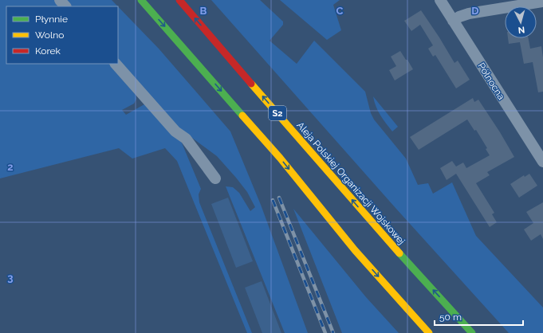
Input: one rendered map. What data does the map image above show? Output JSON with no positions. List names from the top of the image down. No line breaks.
{"streets":{"highway":["S2","Aleja Polskiej Organizacji Wojskowej"],"street":["Północna"]},"legend":["Płynnie","Wolno","Korek"],"scale_bar":"50 m","north":"bottom","grid":{"columns":["B","C","D"],"rows":["2","3"]}}
